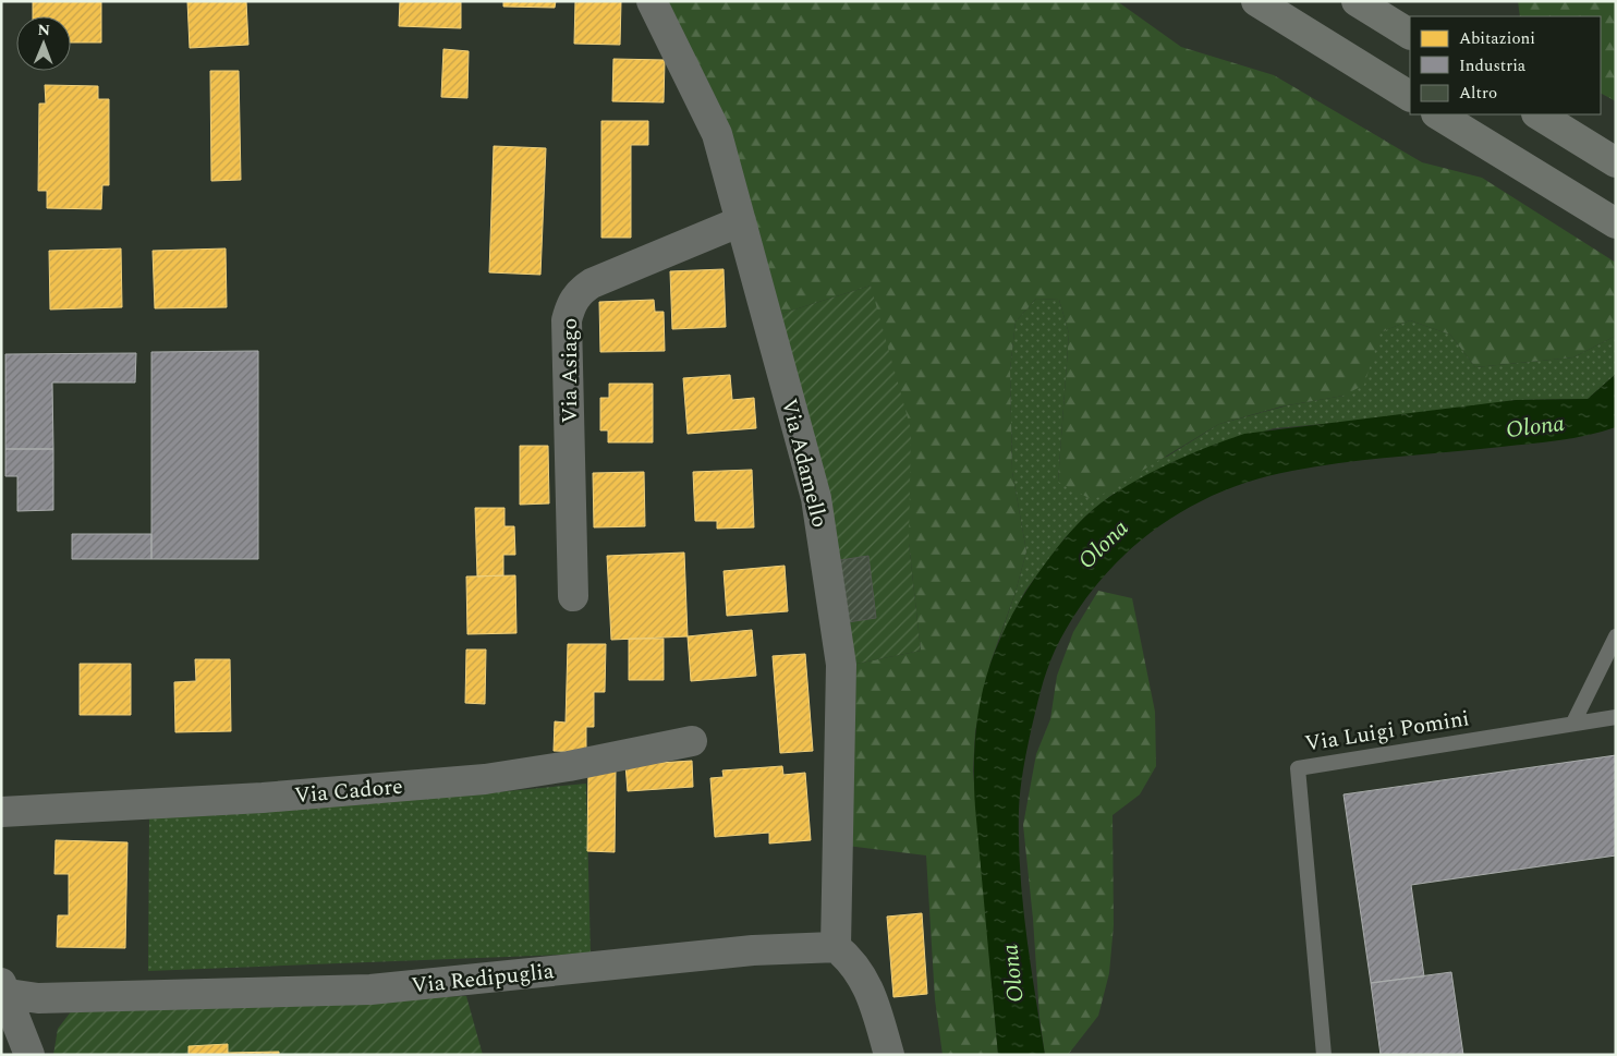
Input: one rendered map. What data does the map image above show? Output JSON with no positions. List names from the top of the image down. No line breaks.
{"streets":{"street":["Via Asiago","Via Adamello","Via Cadore","Via Redipuglia"],"lane":["Via Luigi Pomini"]},"crossings":[["Via Asiago","Via Adamello"],["Via Adamello","Via Redipuglia"]],"water":["Olona"],"legend":["Abitazioni","Industria","Altro"],"north":"top"}
